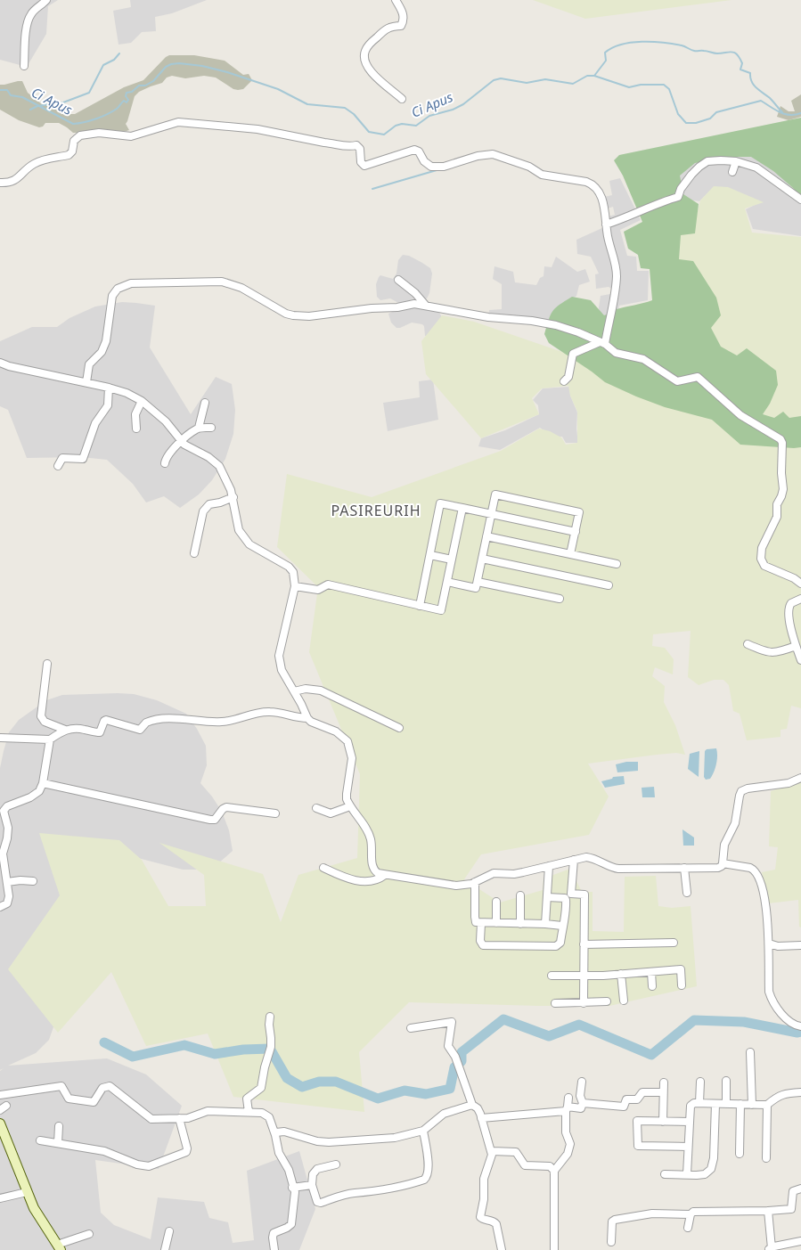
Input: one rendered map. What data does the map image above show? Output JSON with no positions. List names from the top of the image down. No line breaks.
{"districts":["PASIREURIH"],"water":["Ci Apus"]}
